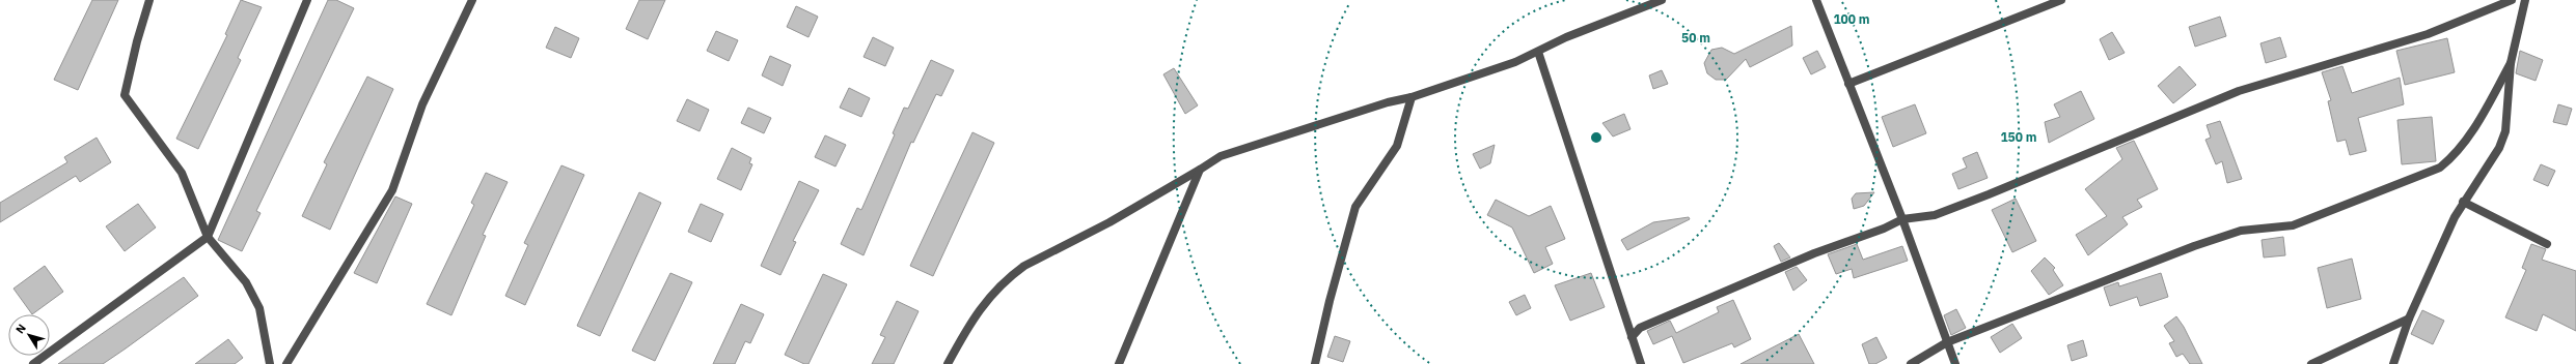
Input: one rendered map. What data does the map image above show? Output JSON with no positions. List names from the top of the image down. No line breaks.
{"north":"top left","rings":["100 m","50 m","150 m"]}
